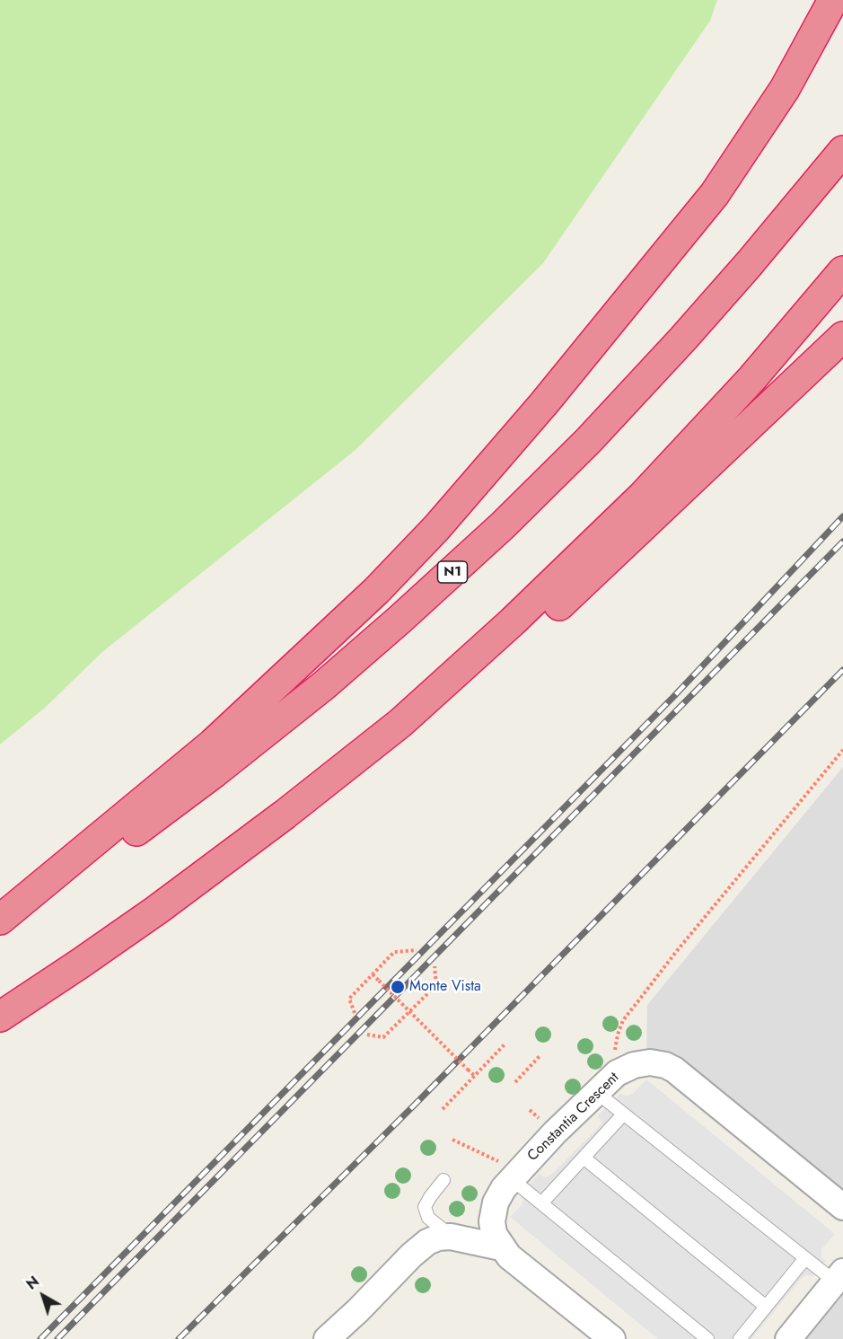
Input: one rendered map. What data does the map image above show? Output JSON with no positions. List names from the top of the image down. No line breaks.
{"streets":{"highway":["N1"],"street":["Constantia Crescent"]},"places":["Monte Vista"],"north":"top left"}
